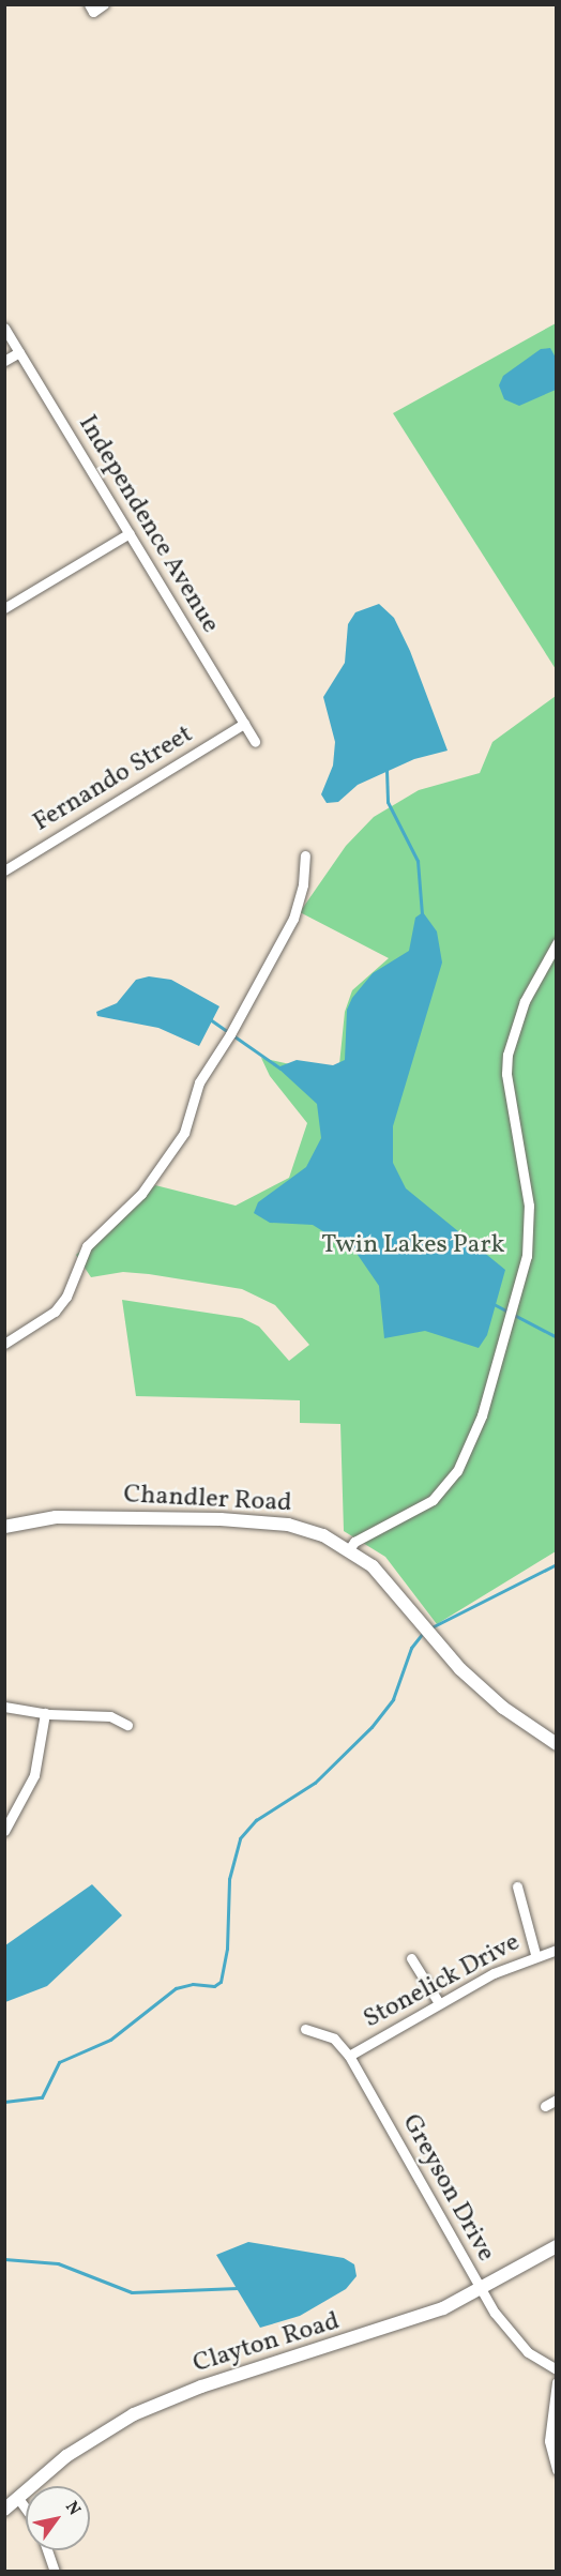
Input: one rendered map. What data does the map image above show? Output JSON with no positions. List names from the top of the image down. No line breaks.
{"streets":{"street":["Independence Avenue","Fernando Street","Chandler Road","Stonelick Drive","Greyson Drive","Clayton Road"]},"crossings":[["Independence Avenue","Fernando Street"],["Stonelick Drive","Greyson Drive"],["Greyson Drive","Clayton Road"]],"parks":["Twin Lakes Park"],"north":"top right"}
